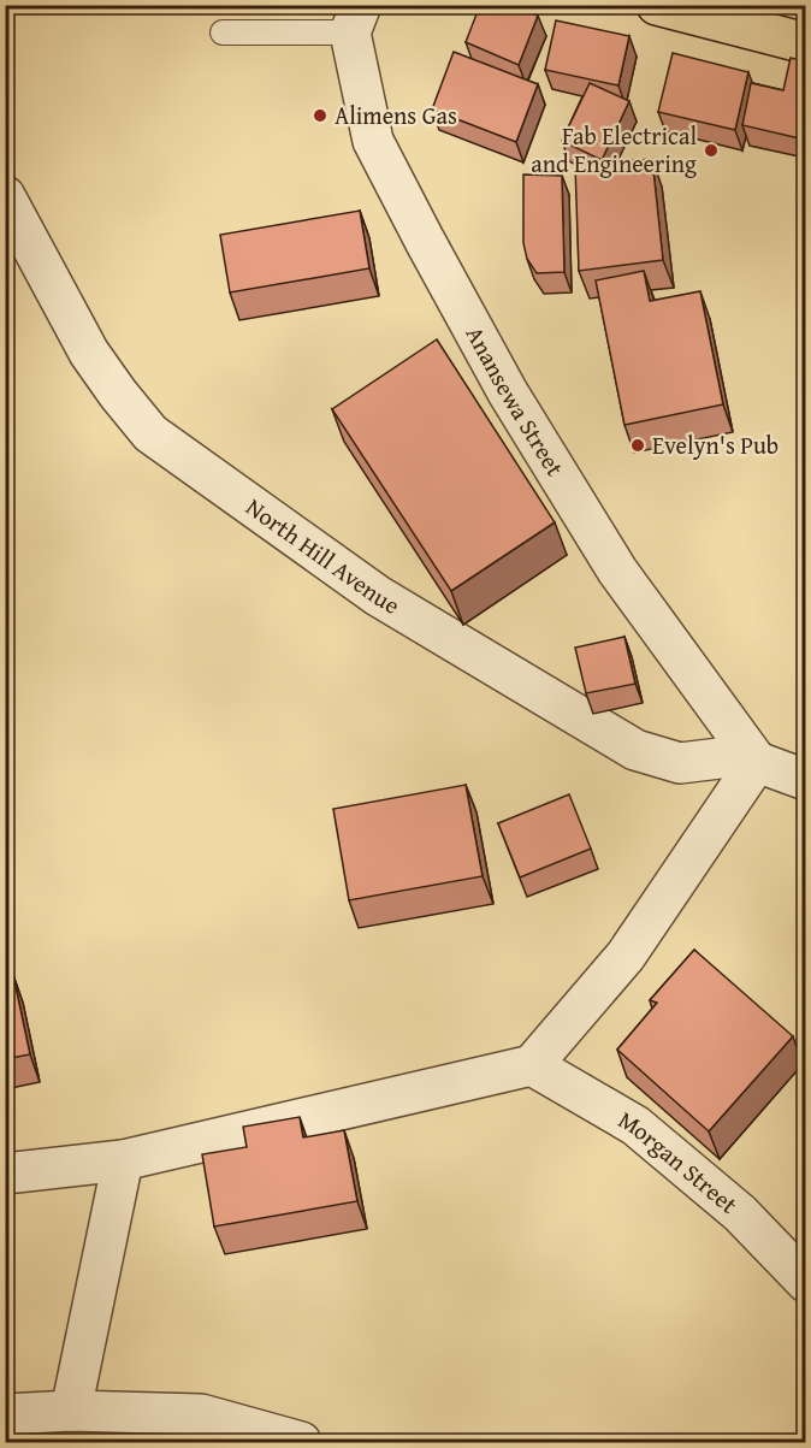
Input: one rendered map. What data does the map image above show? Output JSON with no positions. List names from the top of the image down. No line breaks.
{"streets":{"street":["Anansewa Street","North Hill Avenue","Morgan Street"]},"crossings":[["Anansewa Street","North Hill Avenue"]],"places":["Alimens Gas","Fab Electrical and Engineering","Evelyn's Pub"]}
